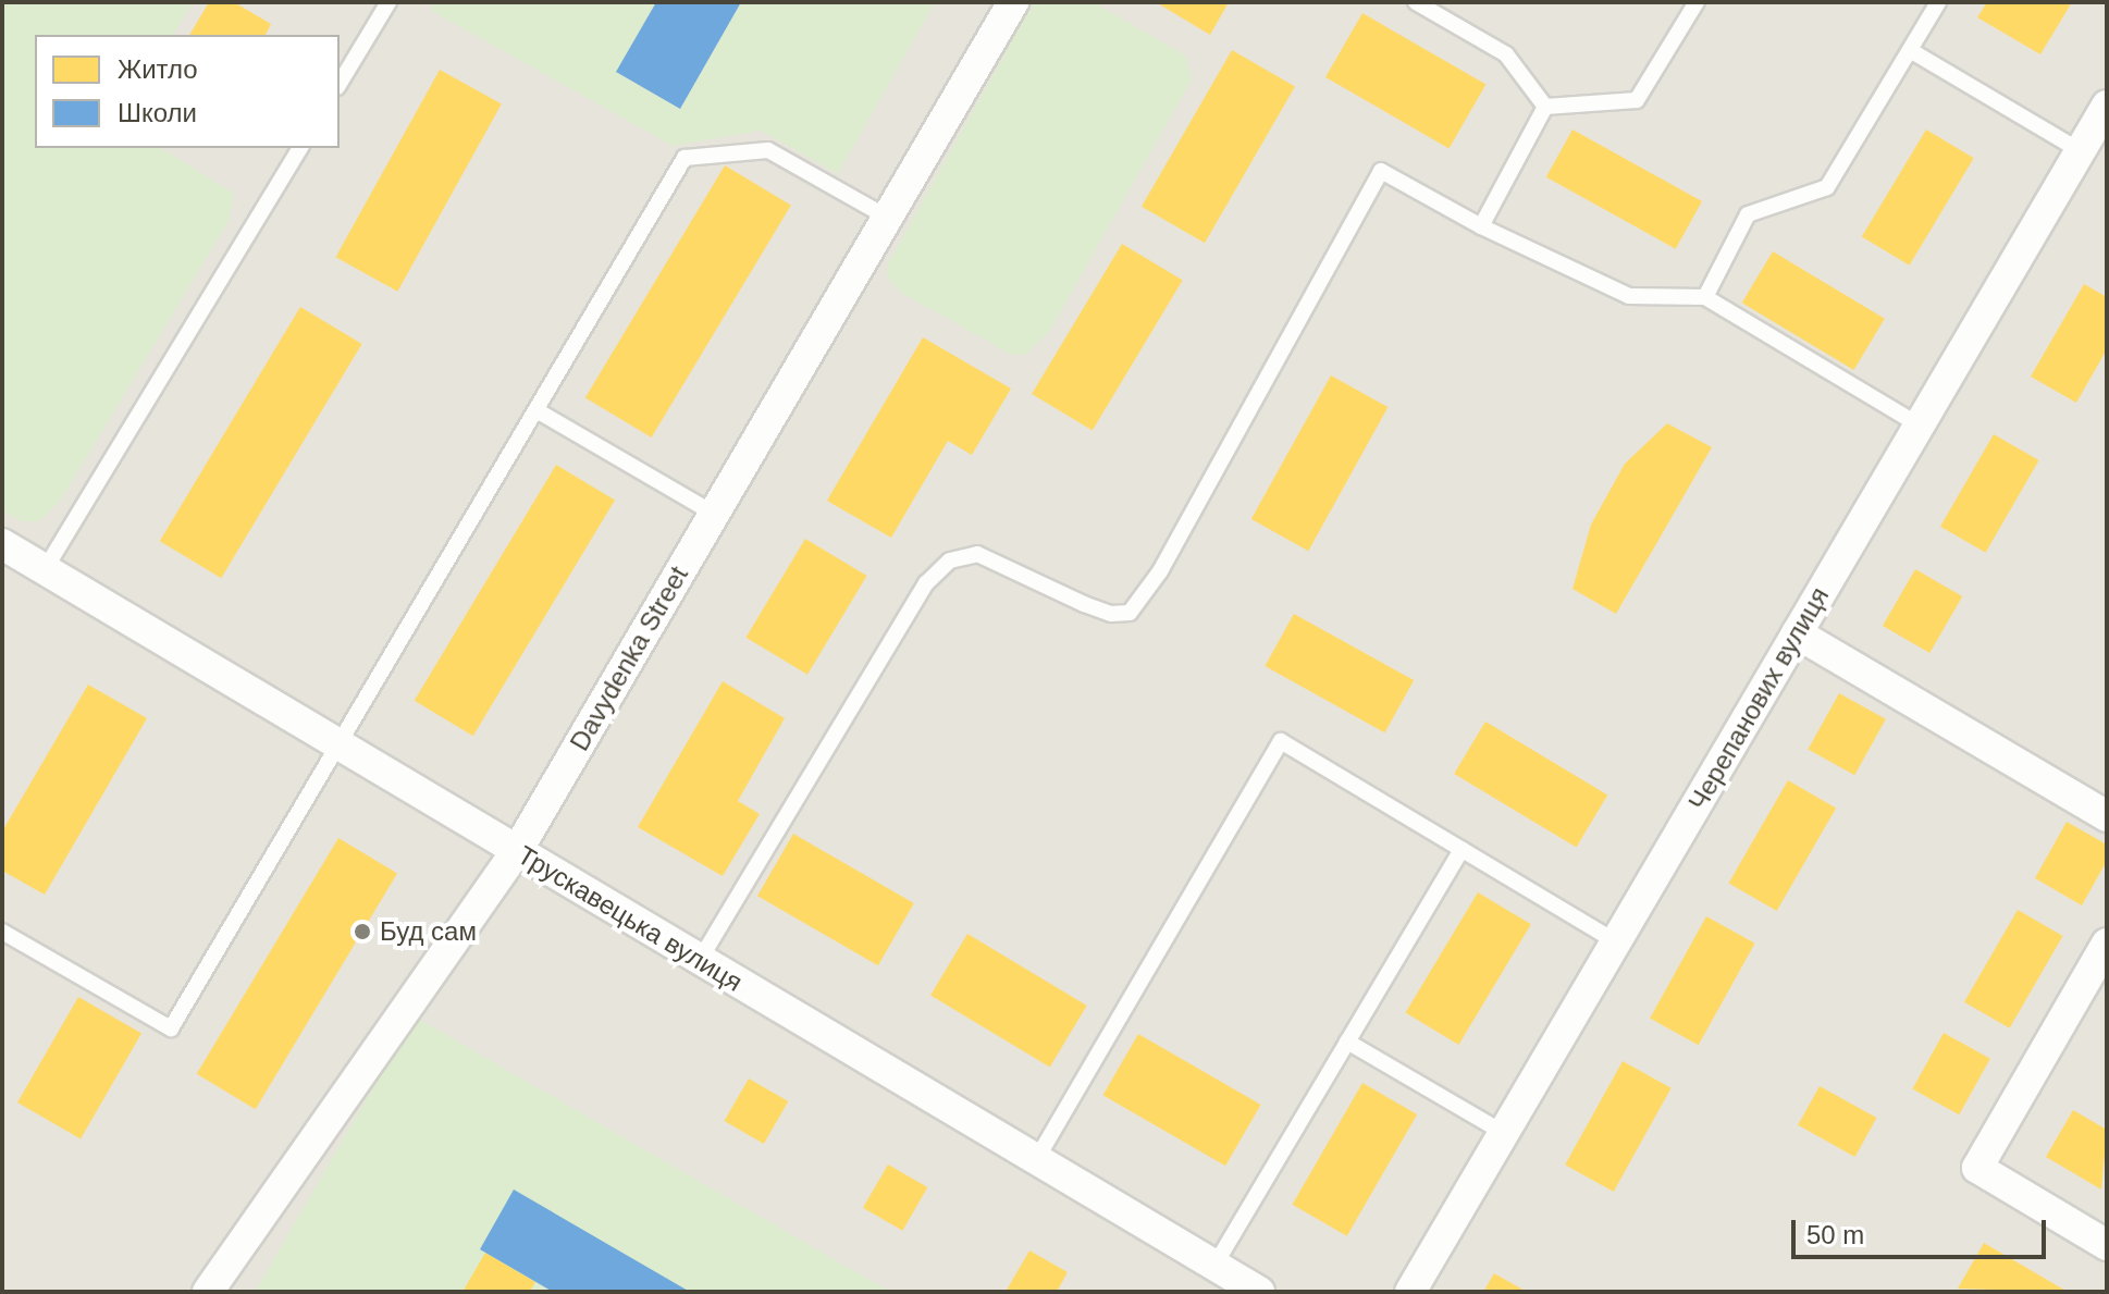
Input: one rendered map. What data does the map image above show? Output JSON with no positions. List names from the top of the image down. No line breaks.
{"streets":{"street":["Davydenka Street","Черепанових вулиця","Трускавецька вулиця"]},"crossings":[["Davydenka Street","Трускавецька вулиця"]],"places":["Буд сам"],"legend":["Житло","Школи"],"scale_bar":"50 m"}
